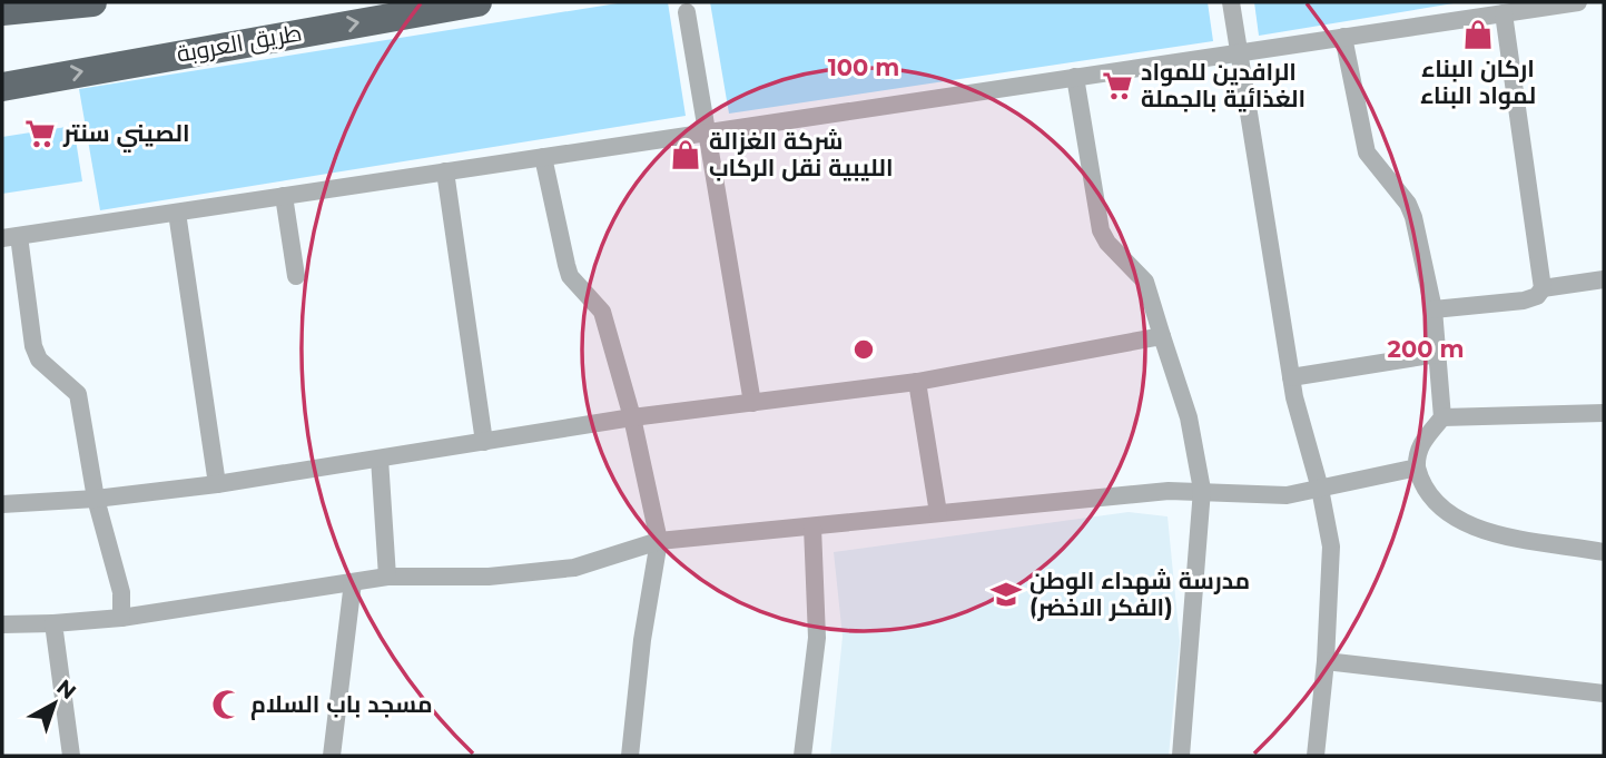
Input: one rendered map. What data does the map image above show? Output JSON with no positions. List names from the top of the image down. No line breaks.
{"streets":{"highway":["طريق العروبة"]},"one_way":["طريق العروبة"],"places":{"shop":["اركان البناء لمواد البناء","شركة الغزالة الليبية نقل الركاب"],"supermarket":["الرافدين للمواد الغذائية بالجملة","الصيني سنتر"],"school or university":["مدرسة شهداء الوطن (الفكر الاخضر)"],"mosque":["مسجد باب السلام"]},"north":"top right","rings":["100 m","200 m"]}
